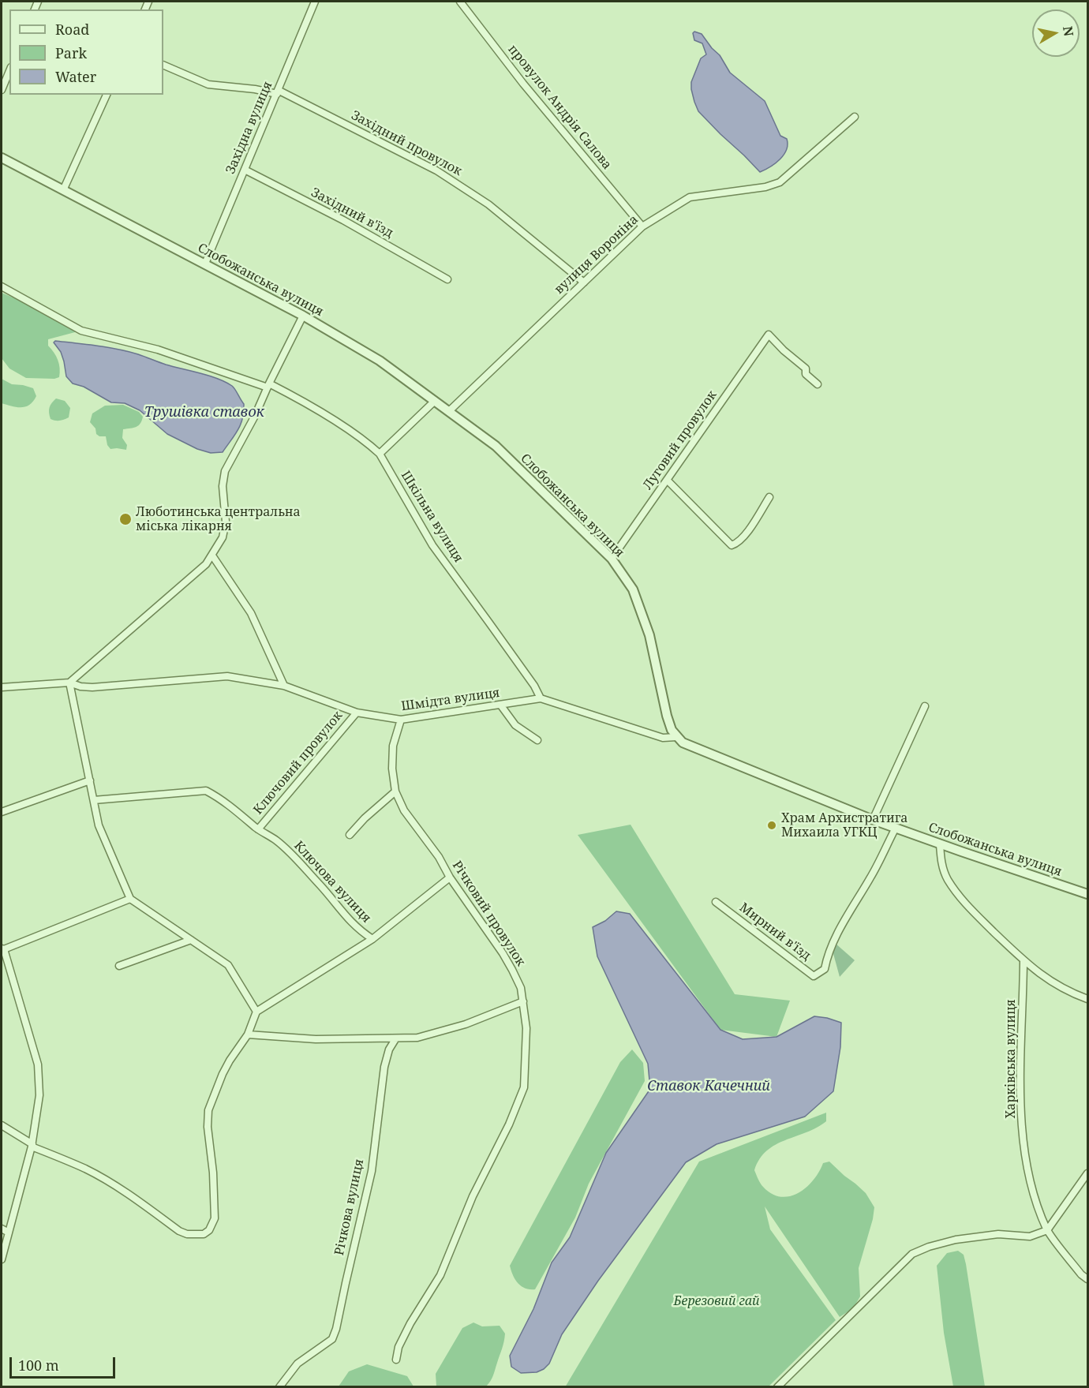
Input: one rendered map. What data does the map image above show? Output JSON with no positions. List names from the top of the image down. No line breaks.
{"streets":{"street":["провулок Андрія Салова","Західна вулиця","Західний провулок","Західний в'їзд","вулиця Вороніна","Слобожанська вулиця","Луговий провулок","Шкільна вулиця","Шмідта вулиця","Ключовий провулок","Ключова вулиця","Річковий провулок","Мирний в'їзд","Харківська вулиця","Річкова вулиця"]},"crossings":[["провулок Андрія Салова","вулиця Вороніна"],["Західна вулиця","Західний провулок"],["Західна вулиця","Західний в'їзд"],["Західна вулиця","Слобожанська вулиця"],["Західний провулок","вулиця Вороніна"],["вулиця Вороніна","Слобожанська вулиця"],["Слобожанська вулиця","Луговий провулок"],["Слобожанська вулиця","Шмідта вулиця"],["Слобожанська вулиця","Мирний в'їзд"],["Шкільна вулиця","Шмідта вулиця"],["Шмідта вулиця","Ключовий провулок"],["Шмідта вулиця","Річковий провулок"],["Ключовий провулок","Ключова вулиця"]],"water":["Трушівка ставок","Ставок Качечний"],"parks":["Березовий гай"],"places":["Люботинська центральна міська лікарня","Храм Архистратига Михаила УГКЦ"],"legend":["Road","Park","Water"],"scale_bar":"100 m","north":"right"}
